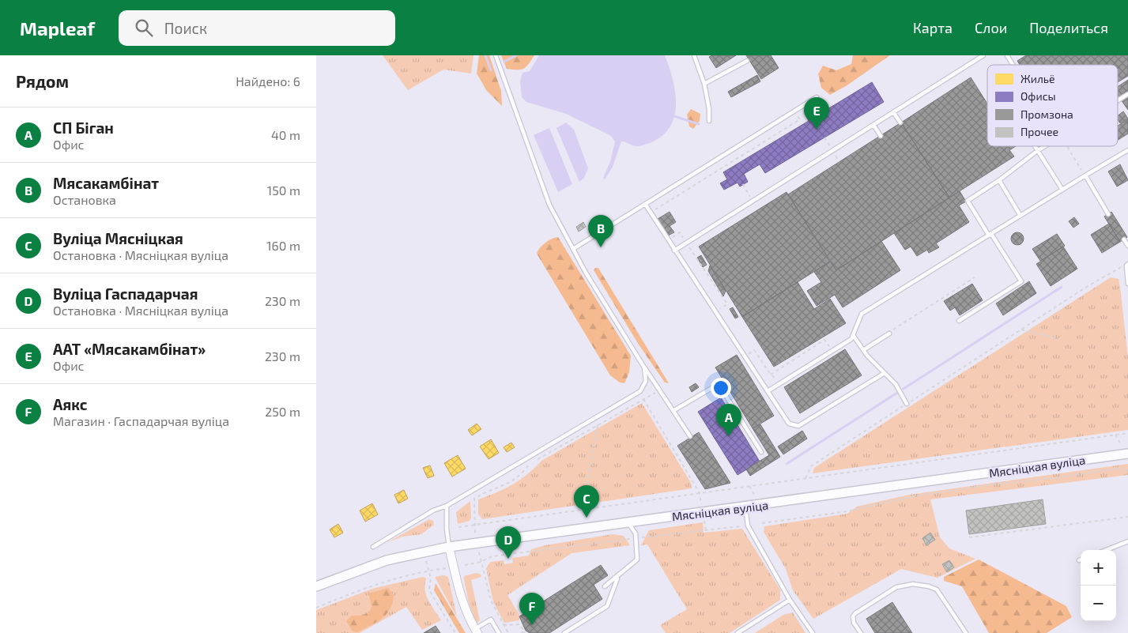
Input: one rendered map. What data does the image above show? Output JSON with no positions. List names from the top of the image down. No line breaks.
{"streets":{"main road":["Мясніцкая вуліца"]},"legend":["Жильё","Офисы","Промзона","Прочее"],"page":{"header":"Mapleaf","search":"Поиск","nav":["Карта","Слои","Поделиться"],"heading":["Рядом","Найдено: 6"],"pins":["E","B","A","C","D","F"],"list":[{"mark":"A","name":"СП Біган","note":"Офис","value":"40 m"},{"mark":"B","name":"Мясакамбінат","note":"Остановка","value":"150 m"},{"mark":"C","name":"Вуліца Мясніцкая","note":"Остановка · Мясніцкая вуліца","value":"160 m"},{"mark":"D","name":"Вуліца Гаспадарчая","note":"Остановка · Мясніцкая вуліца","value":"230 m"},{"mark":"E","name":"ААТ «Мясакамбінат»","note":"Офис","value":"230 m"},{"mark":"F","name":"Аякс","note":"Магазин · Гаспадарчая вуліца","value":"250 m"}],"map_buttons":["+","−"]}}
